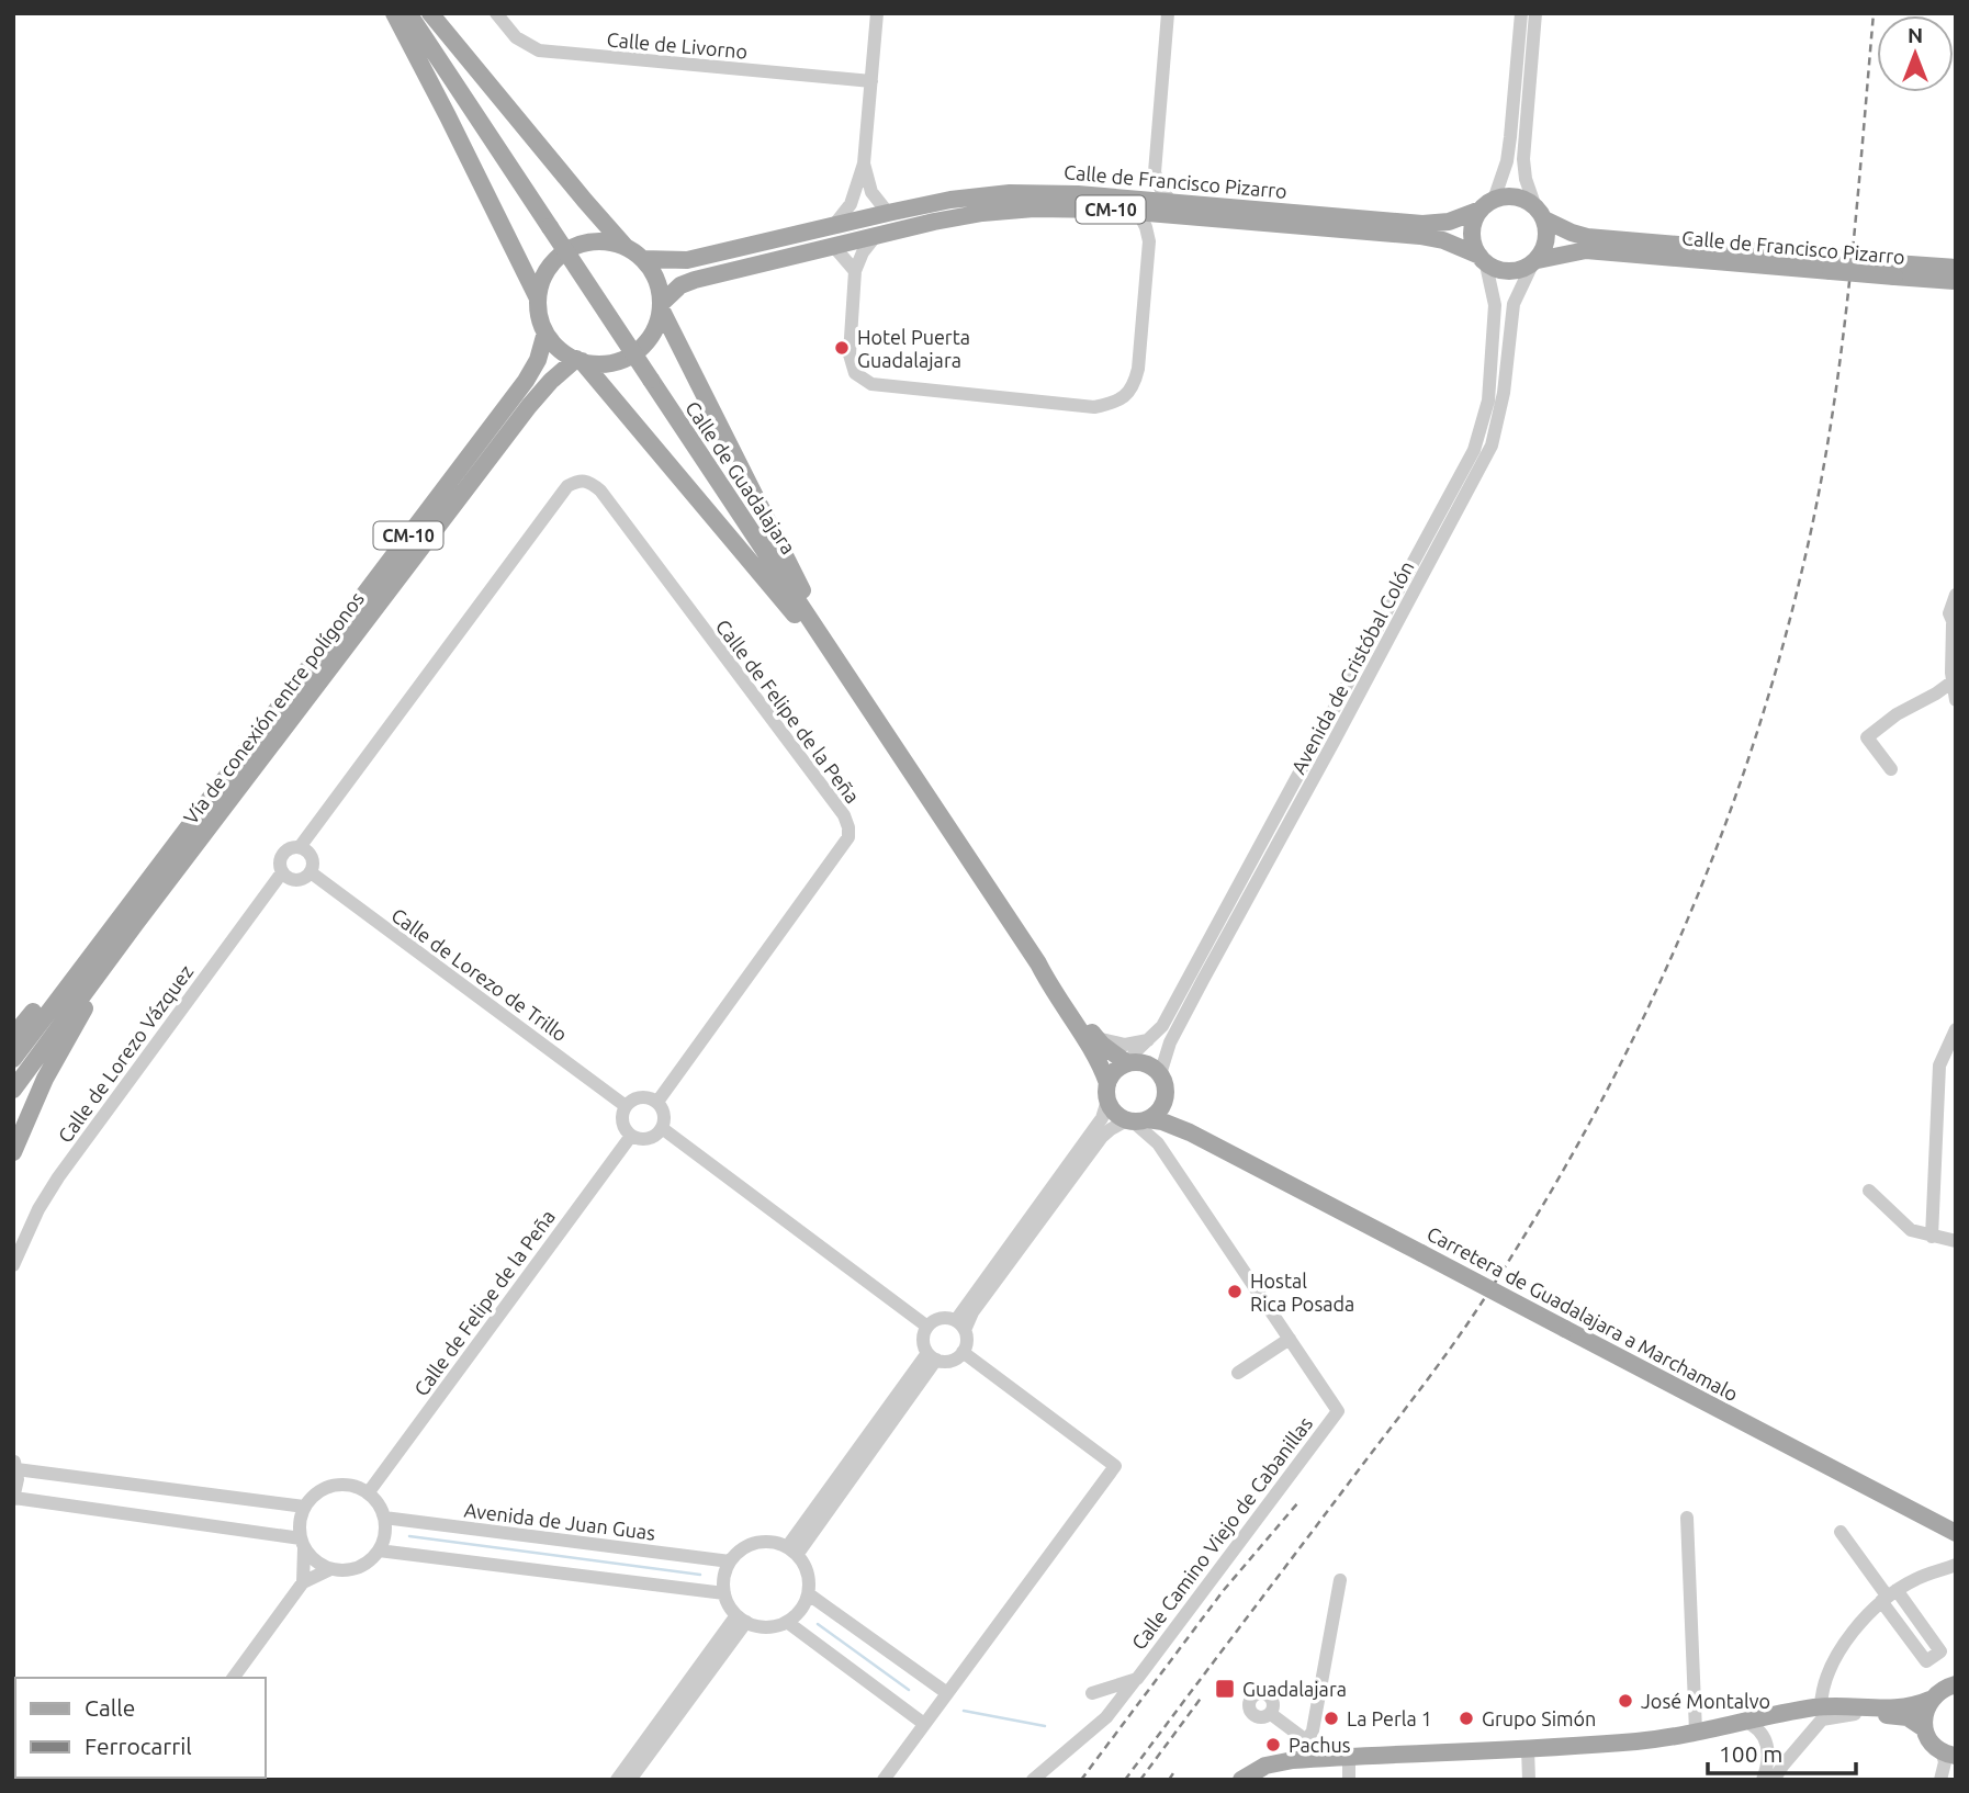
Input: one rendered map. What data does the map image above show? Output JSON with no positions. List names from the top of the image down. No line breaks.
{"streets":{"main road":["Calle de Francisco Pizarro","CM-10","Calle de Guadalajara","Vía de conexión entre polígonos","Carretera de Guadalajara a Marchamalo"],"street":["Calle de Livorno","Avenida de Cristóbal Colón","Calle de Felipe de la Peña","Calle de Lorezo de Trillo","Calle de Lorezo Vázquez","Avenida de Juan Guas","Calle Camino Viejo de Cabanillas"]},"crossings":[["Calle de Francisco Pizarro","CM-10"],["Calle de Francisco Pizarro","Avenida de Cristóbal Colón"],["Calle de Francisco Pizarro","Vía de conexión entre polígonos"],["CM-10","Avenida de Cristóbal Colón"],["CM-10","Vía de conexión entre polígonos"],["Calle de Guadalajara","Avenida de Cristóbal Colón"],["Calle de Guadalajara","Carretera de Guadalajara a Marchamalo"],["Avenida de Cristóbal Colón","Carretera de Guadalajara a Marchamalo"],["Calle de Felipe de la Peña","Calle de Lorezo de Trillo"],["Calle de Felipe de la Peña","Calle de Lorezo Vázquez"],["Calle de Felipe de la Peña","Avenida de Juan Guas"],["Calle de Lorezo de Trillo","Calle de Lorezo Vázquez"]],"places":{"other":["Hotel Puerta Guadalajara","Hostal Rica Posada","José Montalvo","La Perla 1","Grupo Simón","Pachus"],"transit":["Guadalajara"]},"legend":["Calle","Ferrocarril"],"scale_bar":"100 m","north":"top"}
